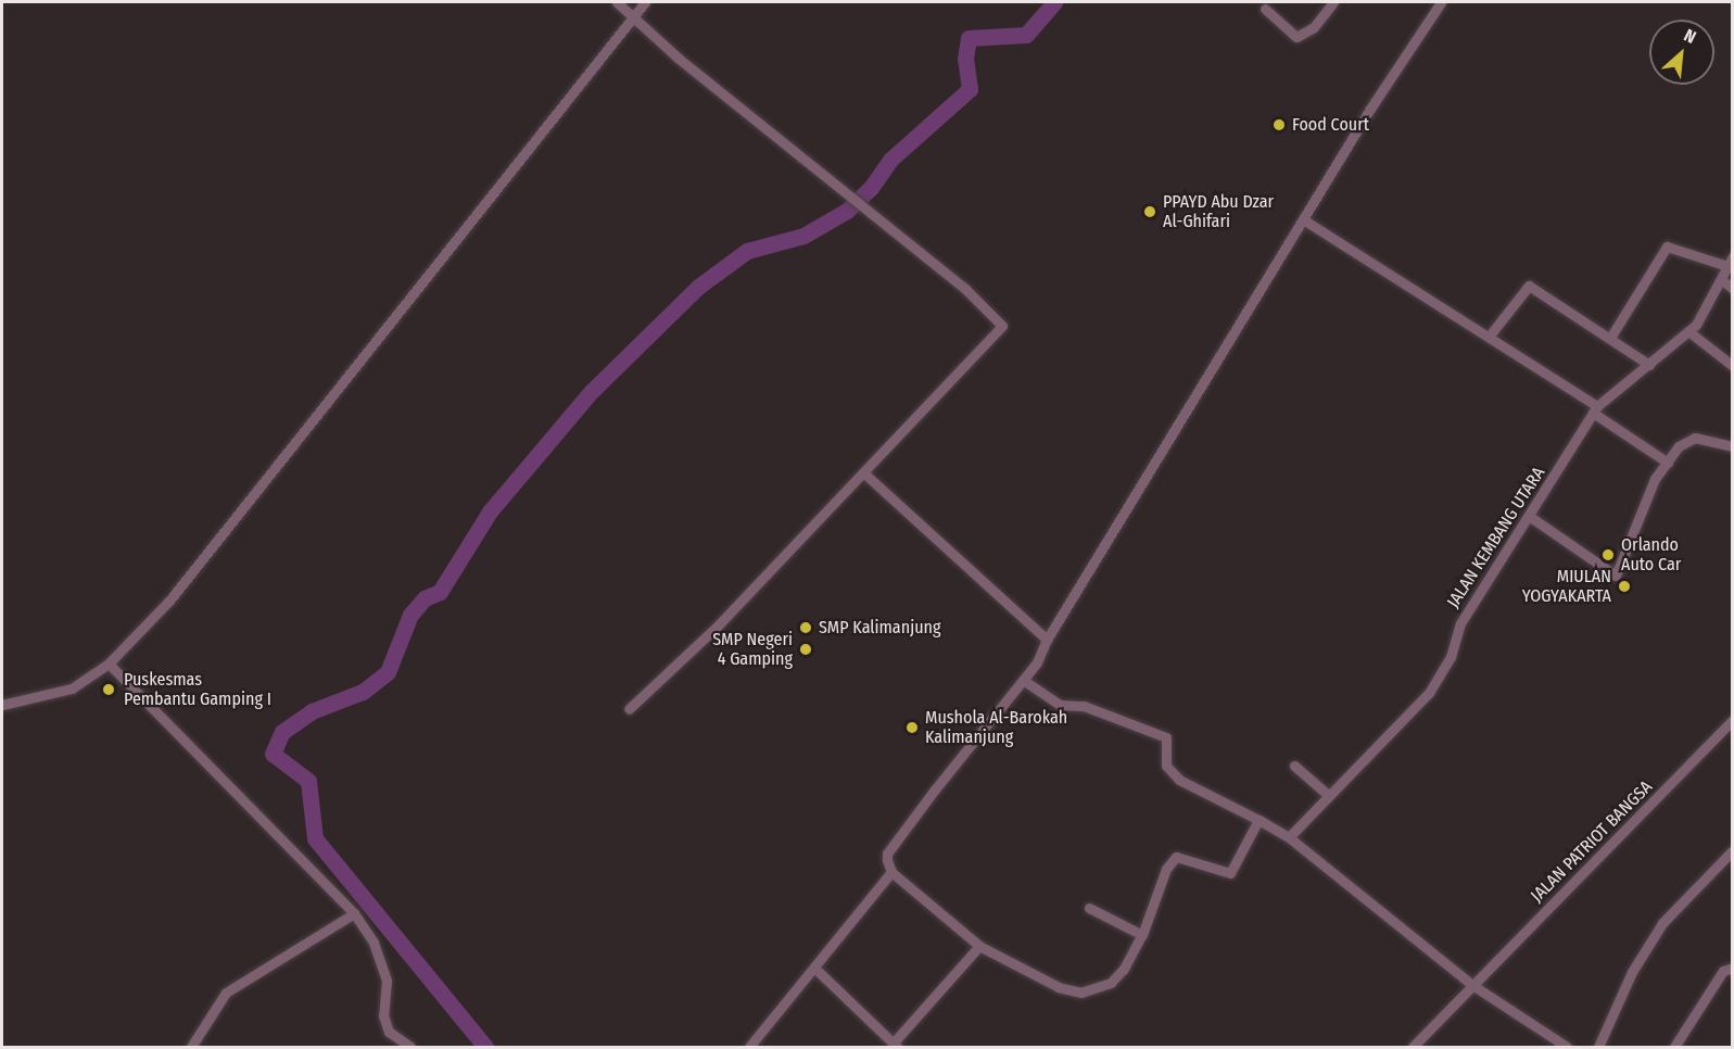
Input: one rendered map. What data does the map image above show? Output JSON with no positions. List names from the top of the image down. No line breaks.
{"streets":{"street":["JALAN KEMBANG UTARA","JALAN PATRIOT BANGSA"]},"places":["Food Court","PPAYD Abu Dzar Al-Ghifari","Orlando Auto Car","MIULAN YOGYAKARTA","SMP Kalimanjung","SMP Negeri 4 Gamping","Puskesmas Pembantu Gamping I","Mushola Al-Barokah Kalimanjung"],"north":"top right"}
